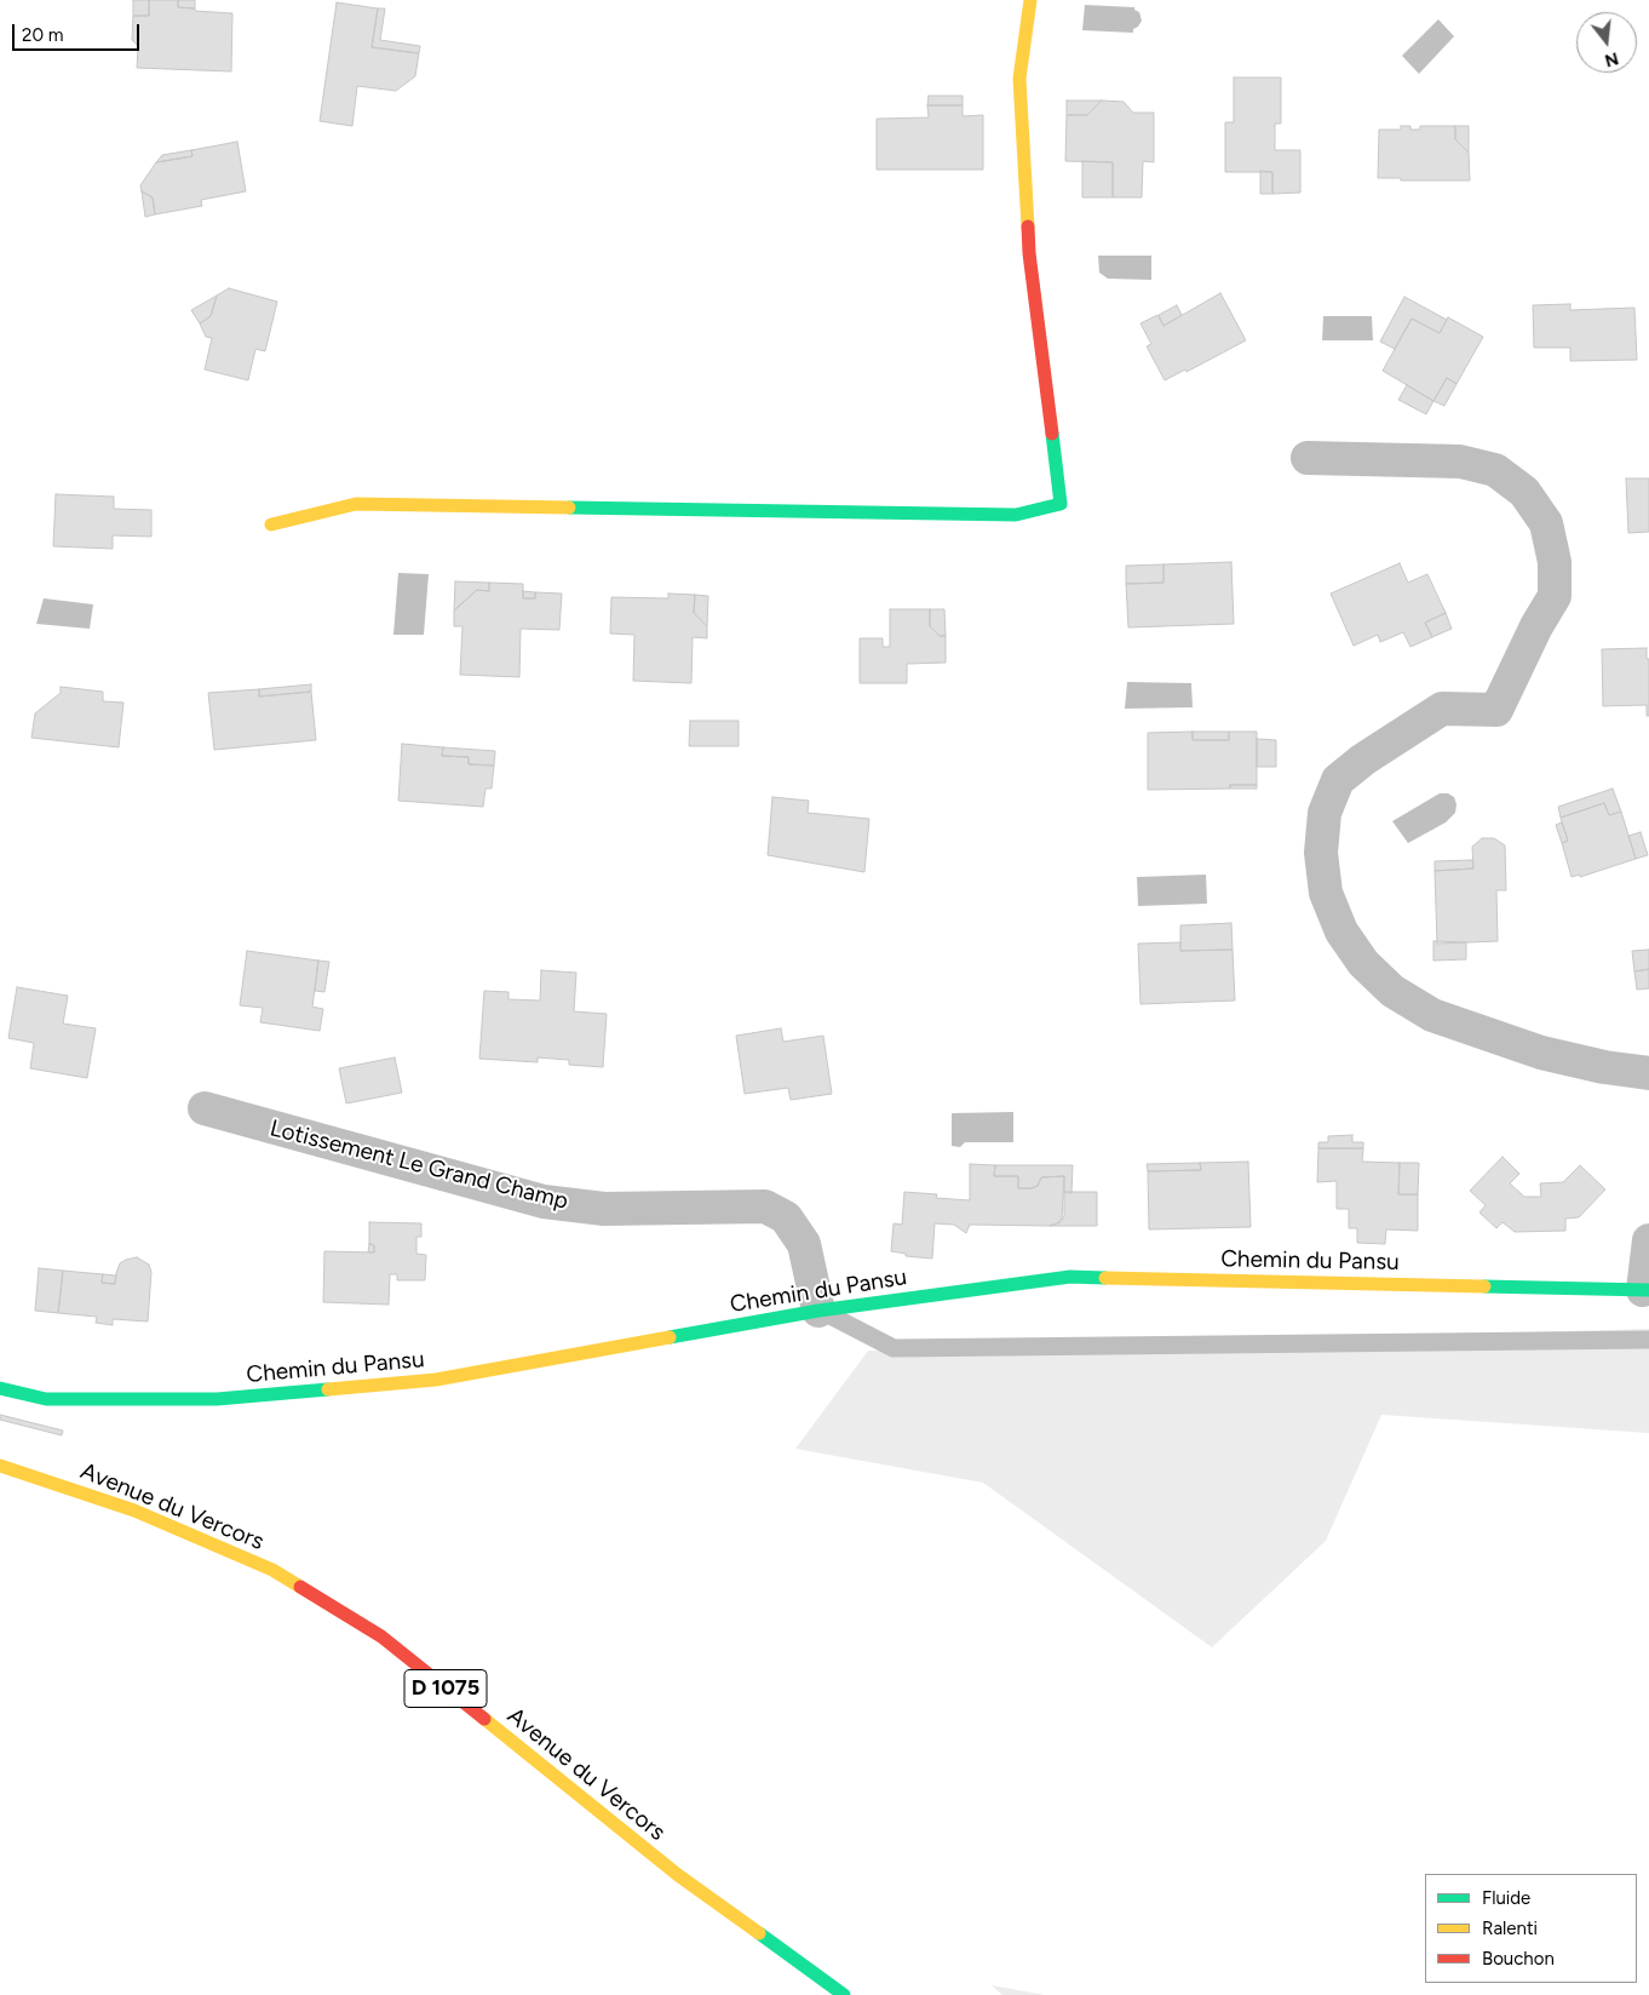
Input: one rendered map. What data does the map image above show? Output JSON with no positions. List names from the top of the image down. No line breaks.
{"streets":{"street":["Lotissement Le Grand Champ","Chemin du Pansu","Avenue du Vercors","D 1075"]},"crossings":[["Lotissement Le Grand Champ","Chemin du Pansu"]],"legend":["Fluide","Ralenti","Bouchon"],"scale_bar":"20 m","north":"bottom"}
